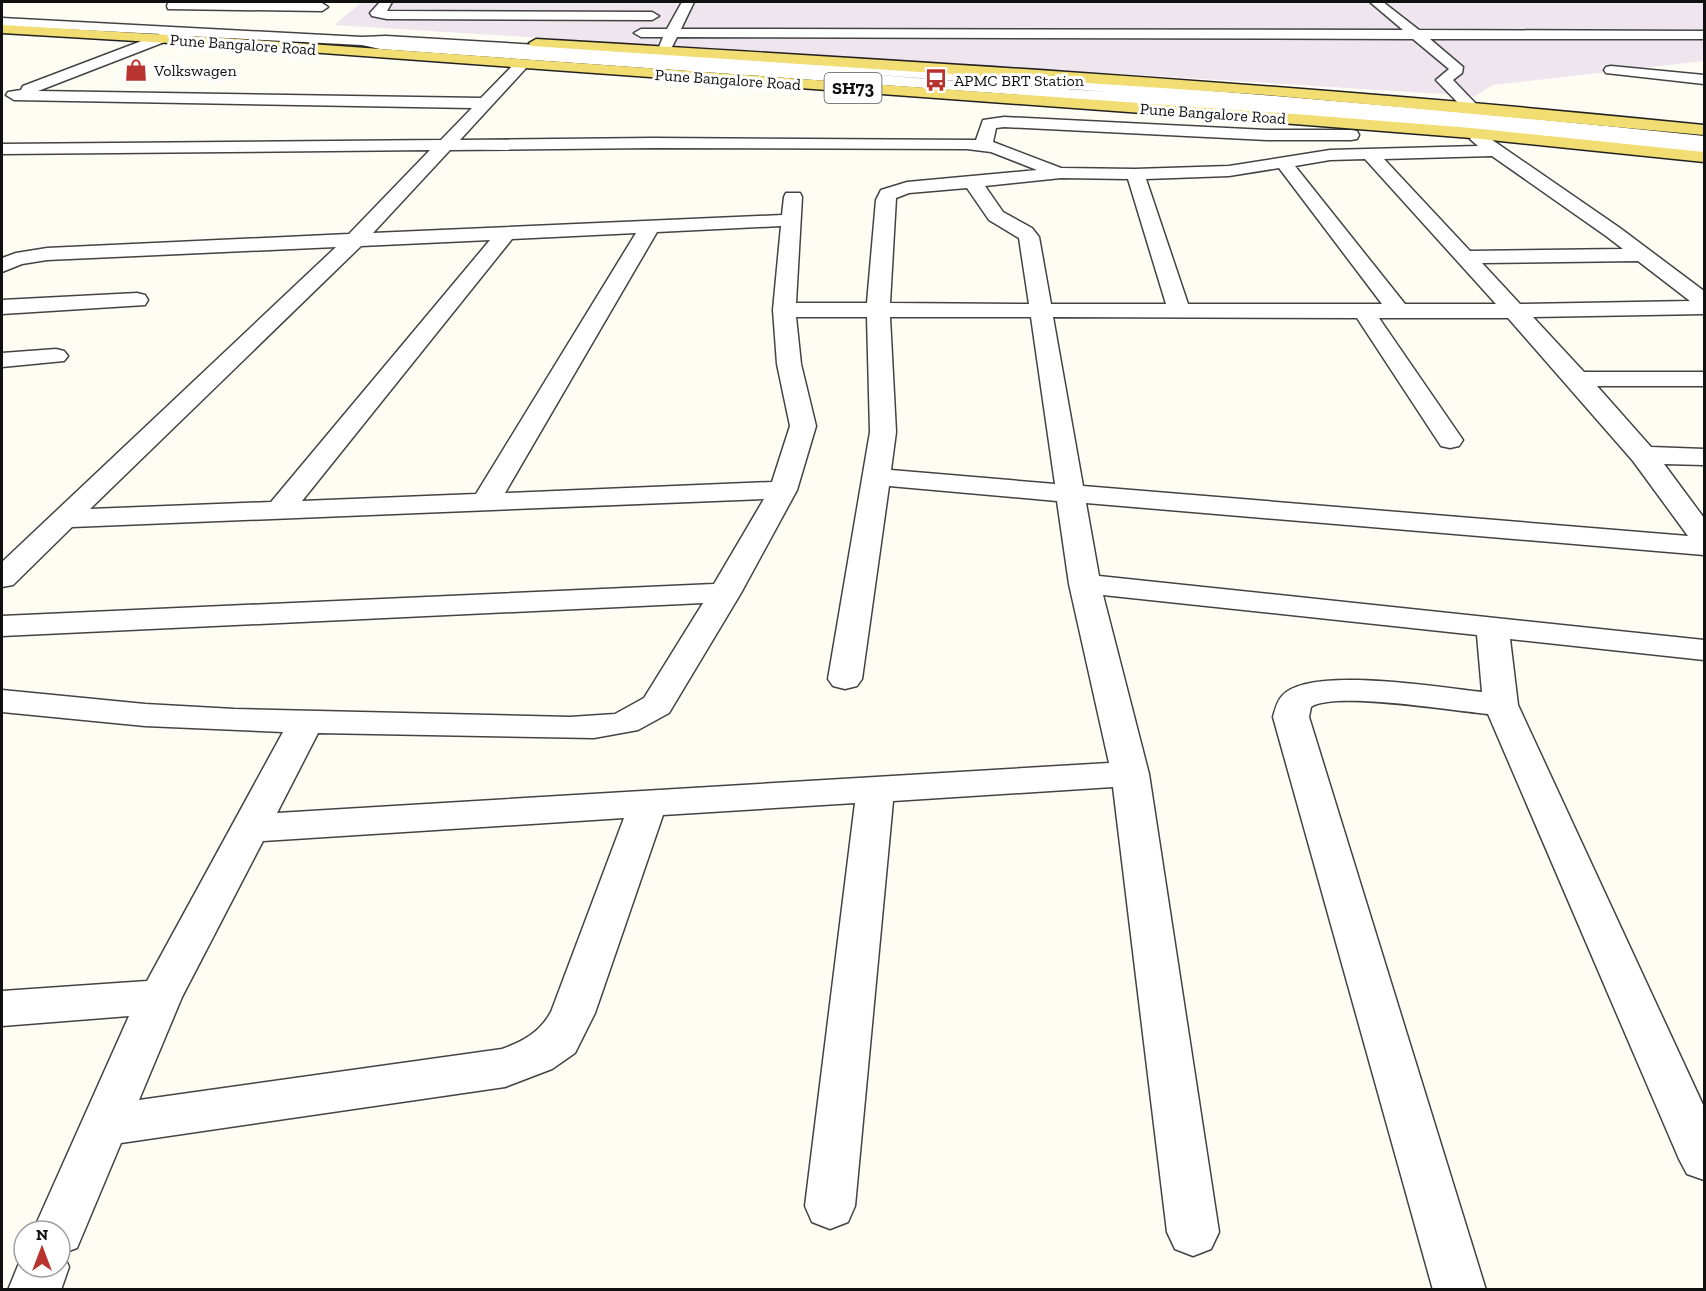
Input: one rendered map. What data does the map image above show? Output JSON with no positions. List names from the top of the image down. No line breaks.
{"streets":{"main road":["Pune Bangalore Road","SH73"]},"places":{"shop":["Volkswagen"],"bus stop":["APMC BRT Station"]},"north":"top"}
